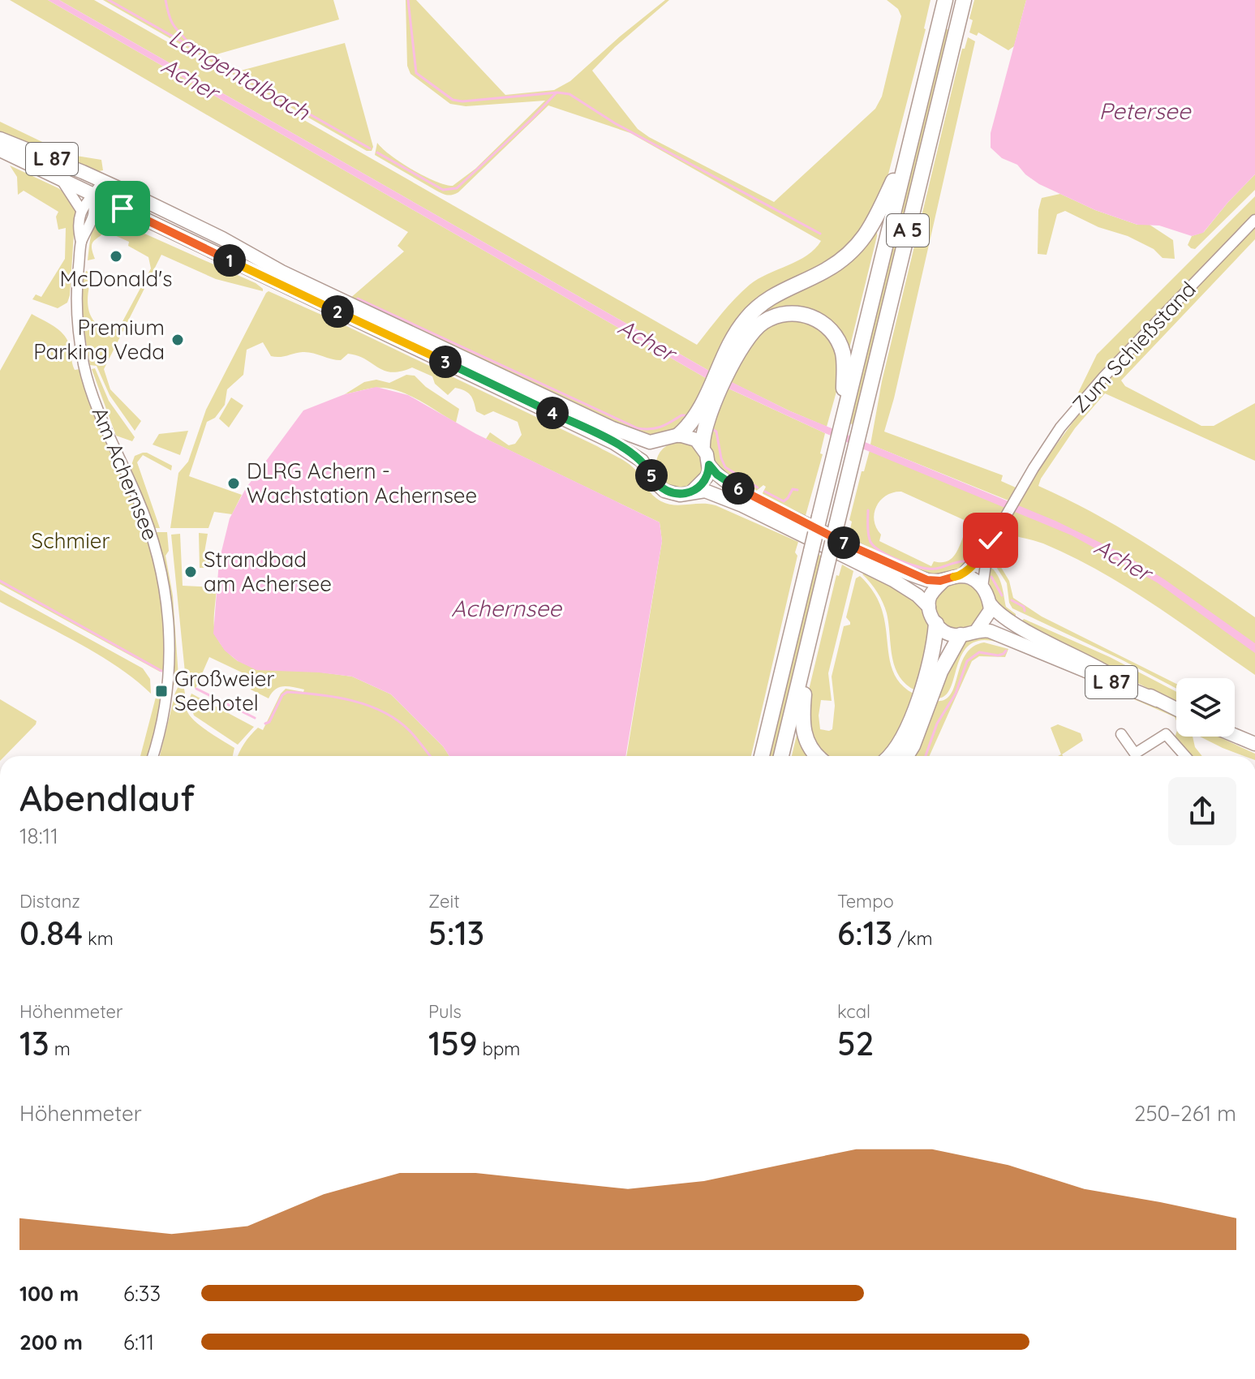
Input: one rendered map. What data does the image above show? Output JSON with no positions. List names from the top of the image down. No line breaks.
{"streets":{"highway":["A 5"],"main road":["L 87"],"street":["Zum Schießstand","Am Achernsee"]},"water":["Langentalbach","Acher","Petersee","Achernsee"],"parks":["Schmier"],"places":{"other":["McDonald's","Premium Parking Veda","DLRG Achern - Wachstation Achernsee","Strandbad am Achersee"],"transit":["Großweier Seehotel"]},"page":{"pins":["1","2","3","4","5","6","7"],"heading":["Abendlauf","18:11"],"stats":[["Distanz","0.84 km"],["Zeit","5:13"],["Tempo","6:13 /km"],["Höhenmeter","13 m"],["Puls","159 bpm"],["kcal","52"]],"chart":["Höhenmeter","250–261 m"],"list":[{"name":"100 m","note":"6:33"},{"name":"200 m","note":"6:11"}]}}
